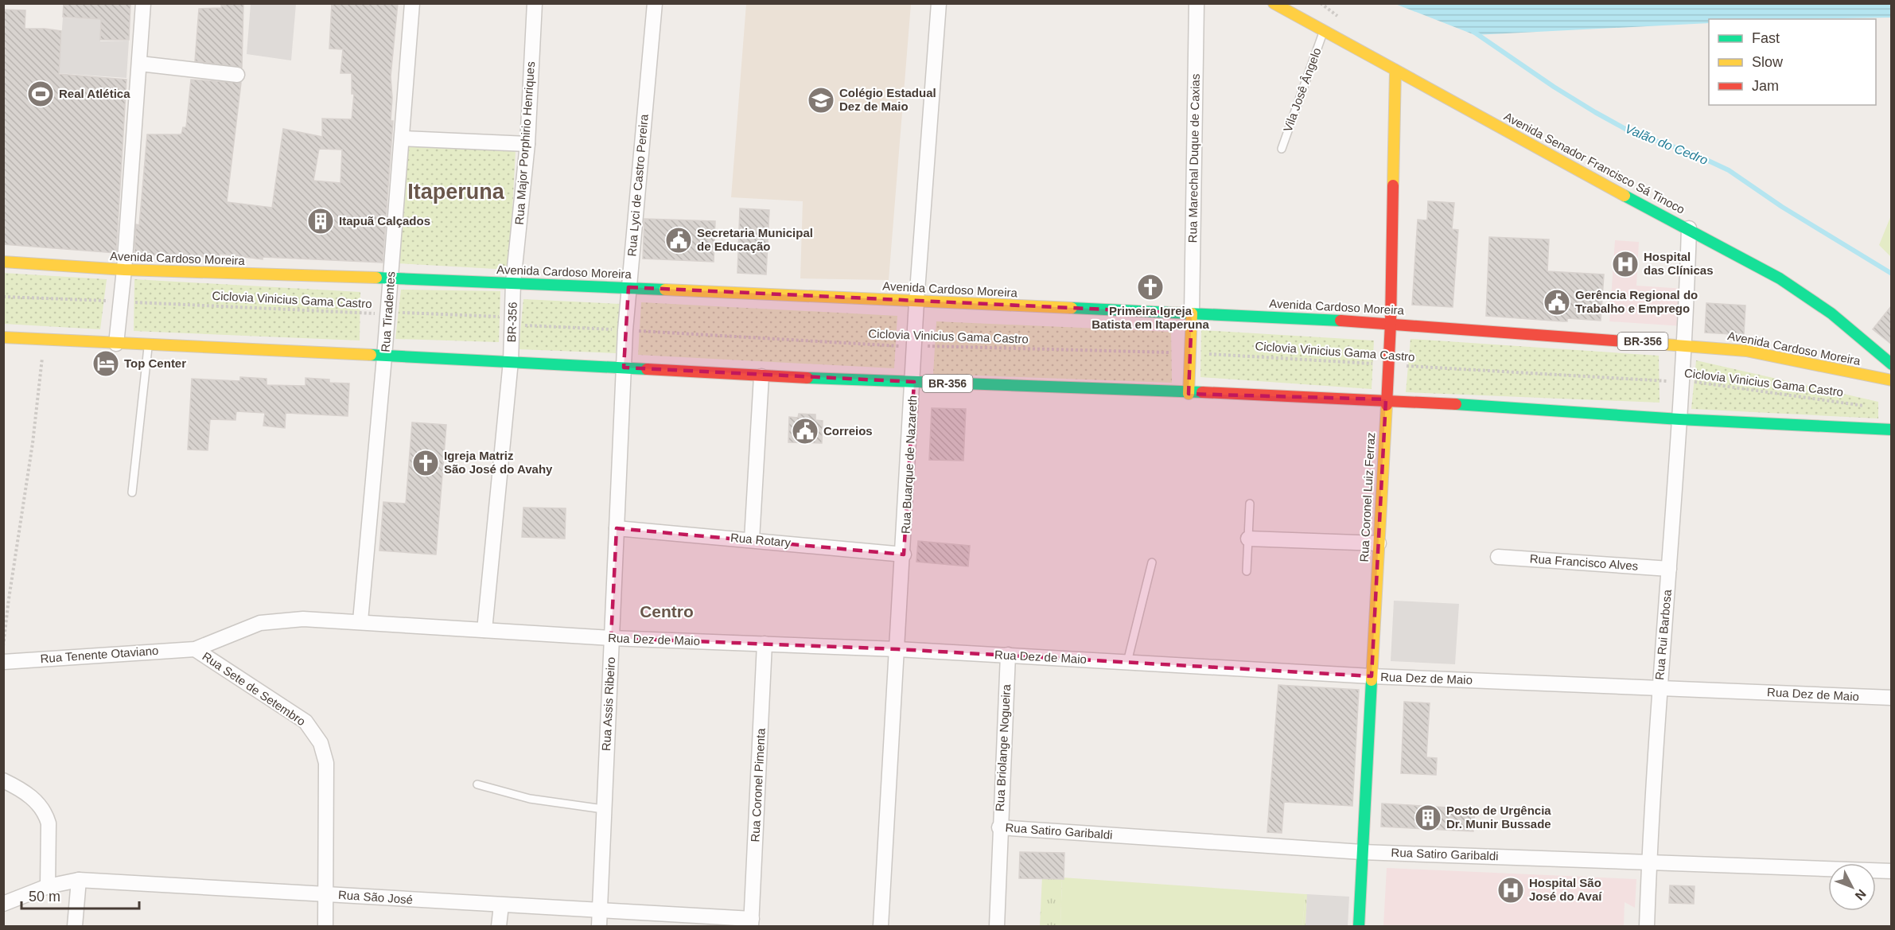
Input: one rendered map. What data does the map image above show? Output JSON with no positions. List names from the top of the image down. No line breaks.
{"streets":{"main road":["Avenida Senador Francisco Sá Tinoco","Avenida Cardoso Moreira","BR-356","Rua Coronel Luiz Ferraz"],"street":["Rua Major Porphirio Henriques","Rua Marechal Duque de Caxias","Rua Lyci de Castro Pereira","Rua Tiradentes","Rua Buarque de Nazareth","Rua Rotary","Rua Francisco Alves","Rua Rui Barbosa","Rua Dez de Maio","Rua Tenente Otaviano","Rua Sete de Setembro","Rua Assis Ribeiro","Rua Briolange Nogueira","Rua Coronel Pimenta","Rua Satiro Garibaldi","Rua São José"],"lane":["Vila Josê Ângelo"],"path":["Ciclovia Vinicius Gama Castro"]},"crossings":[["Vila Josê Ângelo","Avenida Senador Francisco Sá Tinoco"],["Rua Major Porphirio Henriques","Avenida Cardoso Moreira"],["Rua Major Porphirio Henriques","BR-356"],["Rua Marechal Duque de Caxias","Avenida Cardoso Moreira"],["Avenida Senador Francisco Sá Tinoco","Rua Coronel Luiz Ferraz"],["Avenida Senador Francisco Sá Tinoco","Rua Rui Barbosa"],["Rua Lyci de Castro Pereira","Avenida Cardoso Moreira"],["Rua Lyci de Castro Pereira","Ciclovia Vinicius Gama Castro"],["Rua Lyci de Castro Pereira","BR-356"],["Rua Lyci de Castro Pereira","Rua Assis Ribeiro"],["Avenida Cardoso Moreira","Rua Tiradentes"],["Avenida Cardoso Moreira","BR-356"],["Avenida Cardoso Moreira","Rua Buarque de Nazareth"],["Avenida Cardoso Moreira","Rua Coronel Luiz Ferraz"],["Avenida Cardoso Moreira","Rua Rui Barbosa"],["Ciclovia Vinicius Gama Castro","Rua Tiradentes"],["Ciclovia Vinicius Gama Castro","BR-356"],["Ciclovia Vinicius Gama Castro","Rua Buarque de Nazareth"],["Ciclovia Vinicius Gama Castro","Rua Coronel Luiz Ferraz"],["Ciclovia Vinicius Gama Castro","Rua Rui Barbosa"],["Rua Tiradentes","BR-356"],["Rua Tiradentes","Rua Dez de Maio"],["BR-356","Rua Buarque de Nazareth"],["BR-356","Rua Coronel Luiz Ferraz"],["BR-356","Rua Rui Barbosa"],["BR-356","Rua Dez de Maio"],["BR-356","Rua Assis Ribeiro"],["Rua Buarque de Nazareth","Rua Rotary"],["Rua Buarque de Nazareth","Rua Dez de Maio"],["Rua Coronel Luiz Ferraz","Rua Dez de Maio"],["Rua Coronel Luiz Ferraz","Rua Satiro Garibaldi"],["Rua Rotary","Rua Assis Ribeiro"],["Rua Francisco Alves","Rua Rui Barbosa"],["Rua Rui Barbosa","Rua Dez de Maio"],["Rua Rui Barbosa","Rua Satiro Garibaldi"],["Rua Dez de Maio","Rua Tenente Otaviano"],["Rua Dez de Maio","Rua Sete de Setembro"],["Rua Dez de Maio","Rua Assis Ribeiro"],["Rua Dez de Maio","Rua Briolange Nogueira"],["Rua Dez de Maio","Rua Coronel Pimenta"],["Rua Tenente Otaviano","Rua Sete de Setembro"],["Rua Sete de Setembro","Rua São José"],["Rua Assis Ribeiro","Rua São José"],["Rua Briolange Nogueira","Rua Satiro Garibaldi"],["Rua Coronel Pimenta","Rua São José"]],"districts":["Itaperuna","Centro"],"water":["Valão do Cedro"],"places":{"sports":["Real Atlética"],"school or university":["Colégio Estadual Dez de Maio"],"building":["Itapuã Calçados","Posto de Urgência Dr. Munir Bussade"],"public building":["Secretaria Municipal de Educação","Gerência Regional do Trabalho e Emprego","Correios"],"hospital":["Hospital das Clínicas","Hospital São José do Avaí"],"church":["Primeira Igreja Batista em Itaperuna","Igreja Matriz São José do Avahy"],"hotel":["Top Center"]},"legend":["Fast","Slow","Jam"],"scale_bar":"50 m","north":"bottom right"}
